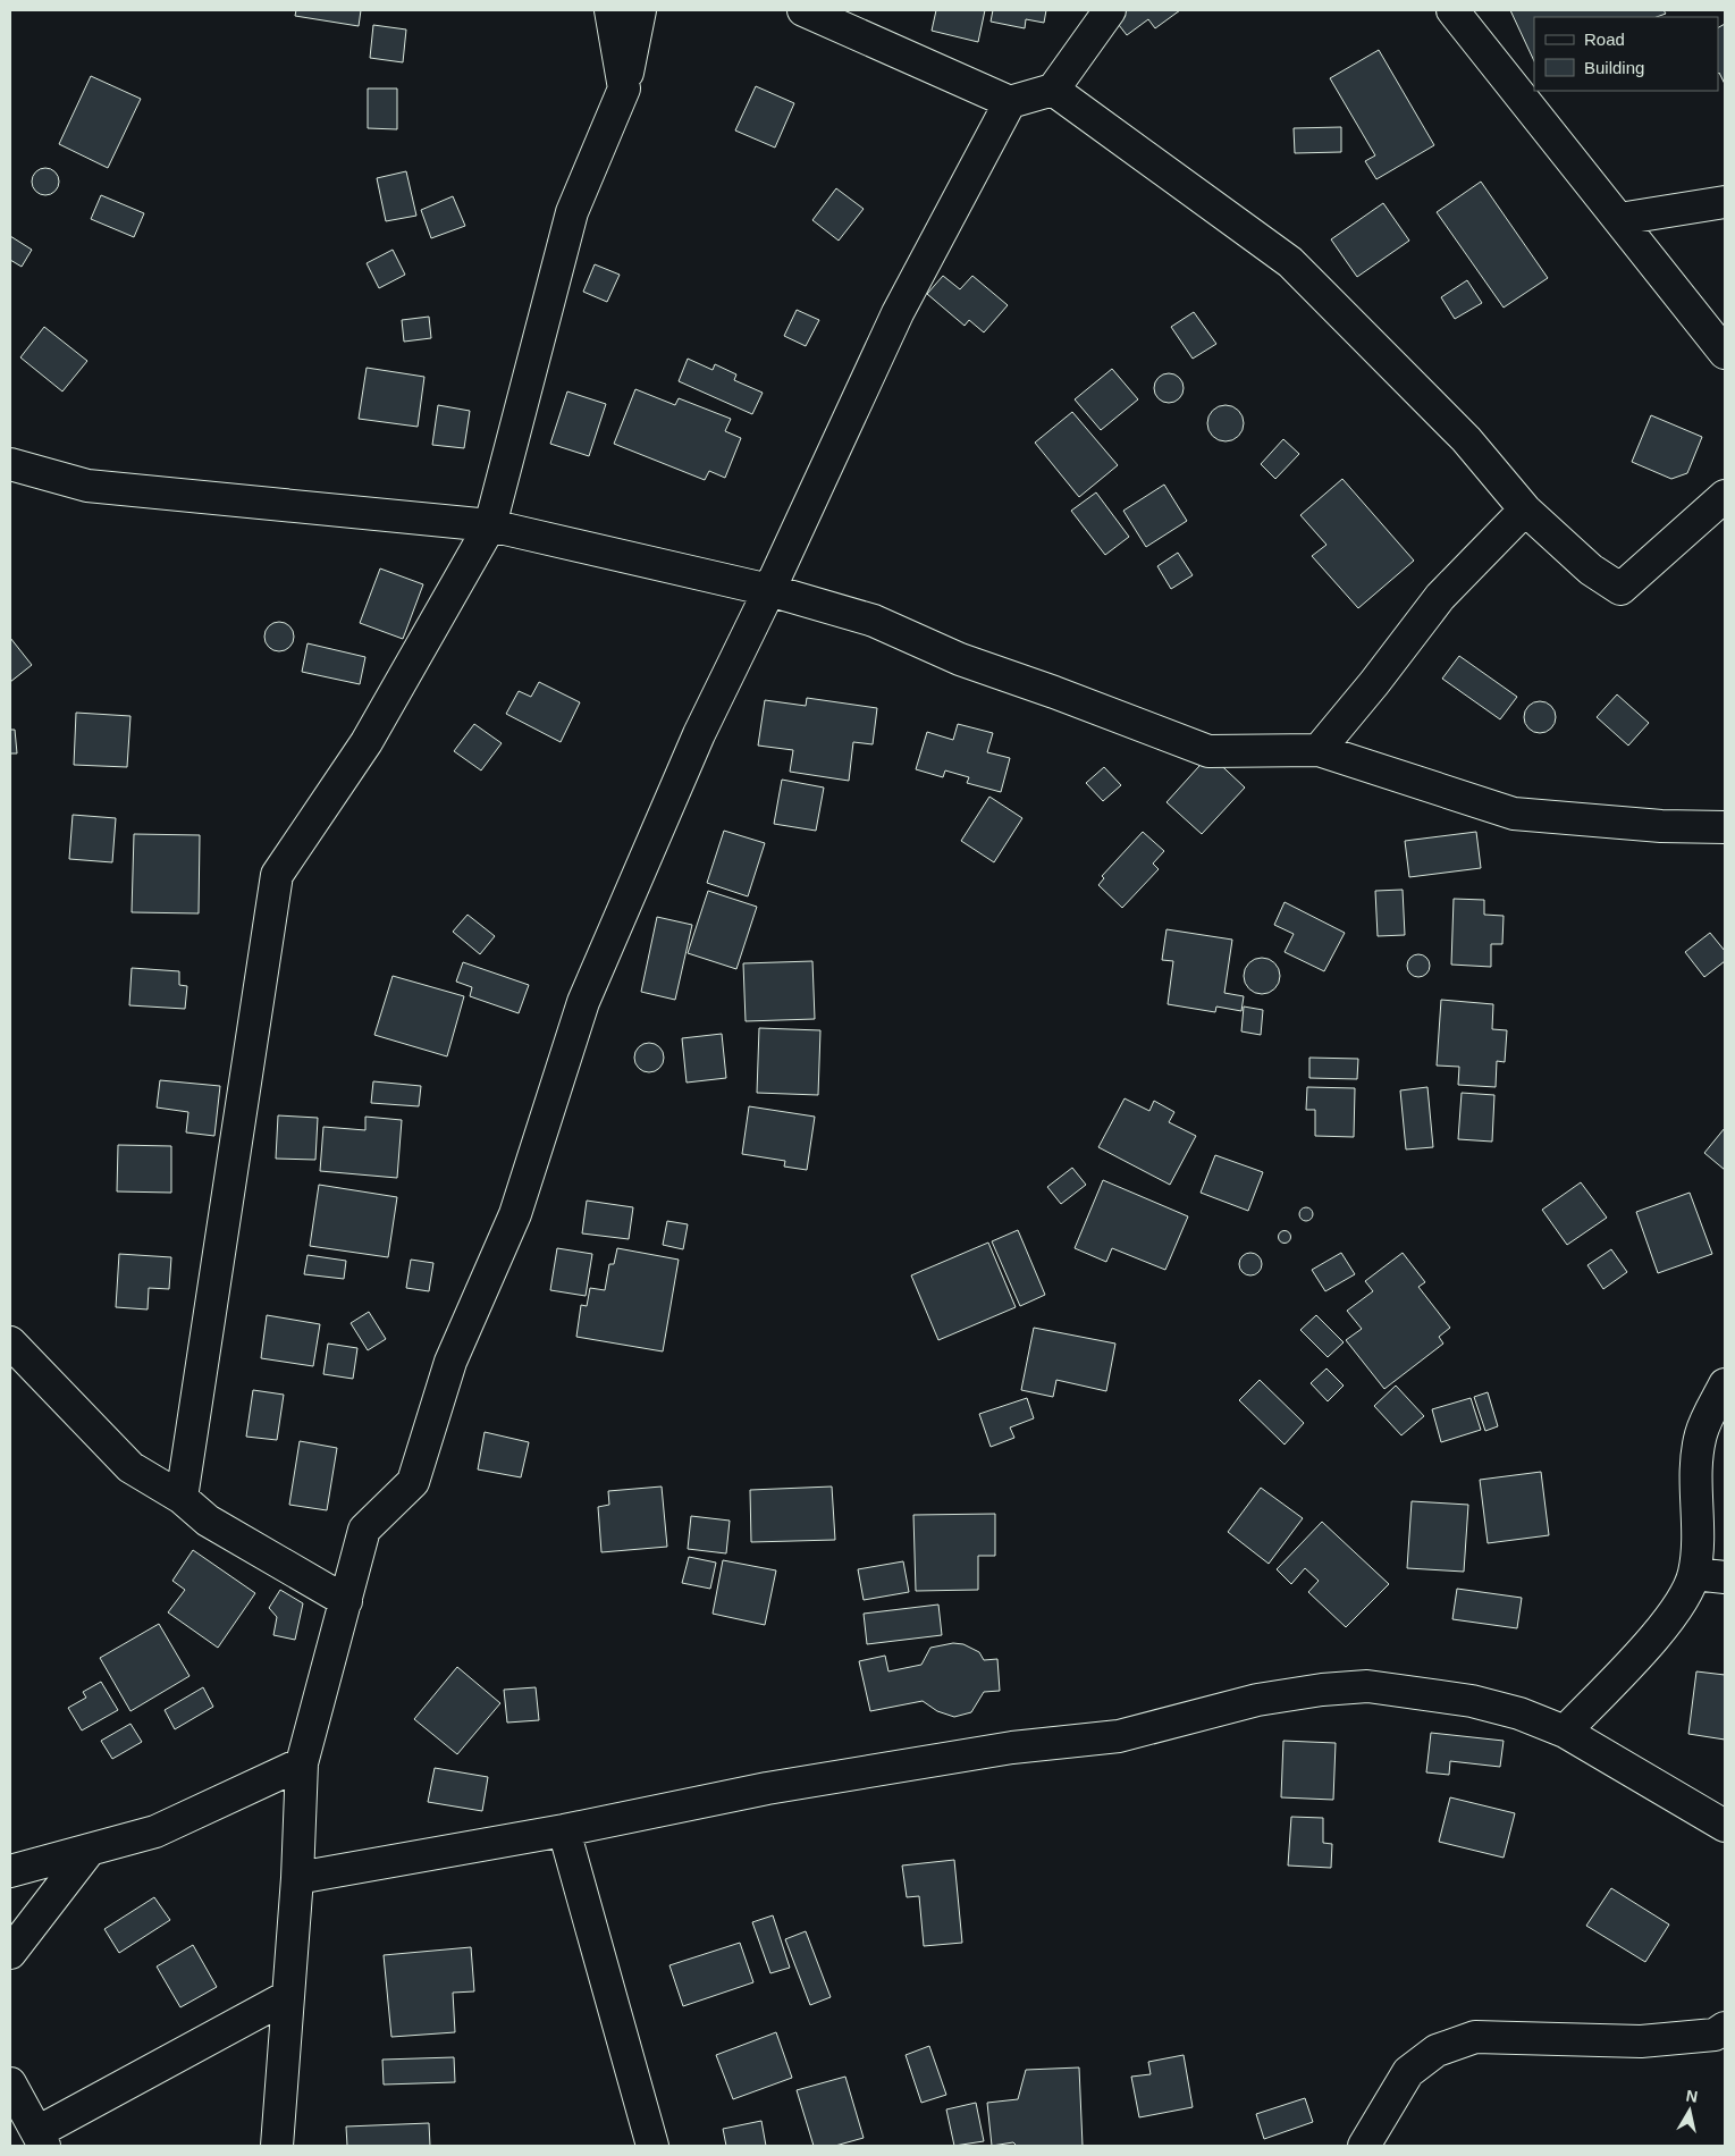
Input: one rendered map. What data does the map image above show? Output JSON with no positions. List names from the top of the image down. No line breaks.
{"legend":["Road","Building"],"north":"top"}
